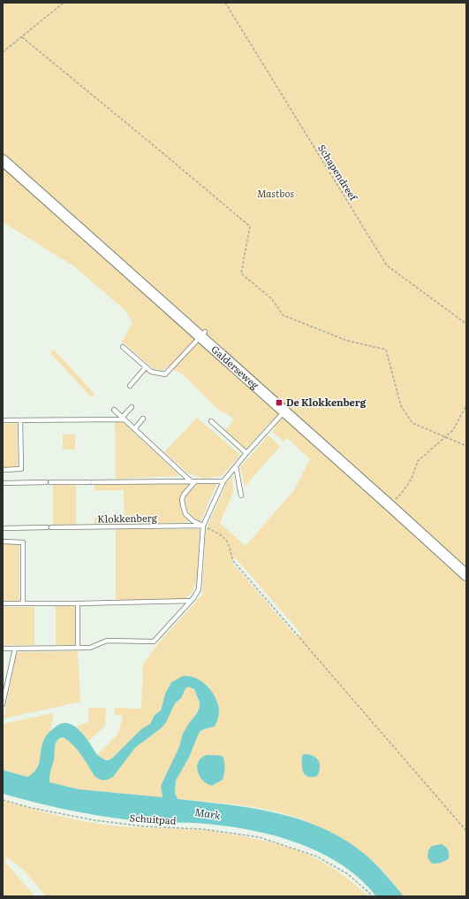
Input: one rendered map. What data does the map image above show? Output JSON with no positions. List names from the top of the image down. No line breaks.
{"streets":{"street":["Galderseweg"],"lane":["Klokkenberg"],"path":["Schapendreef","Schuitpad"]},"water":["Mark"],"parks":["Mastbos"],"places":{"transit":["De Klokkenberg"]}}
